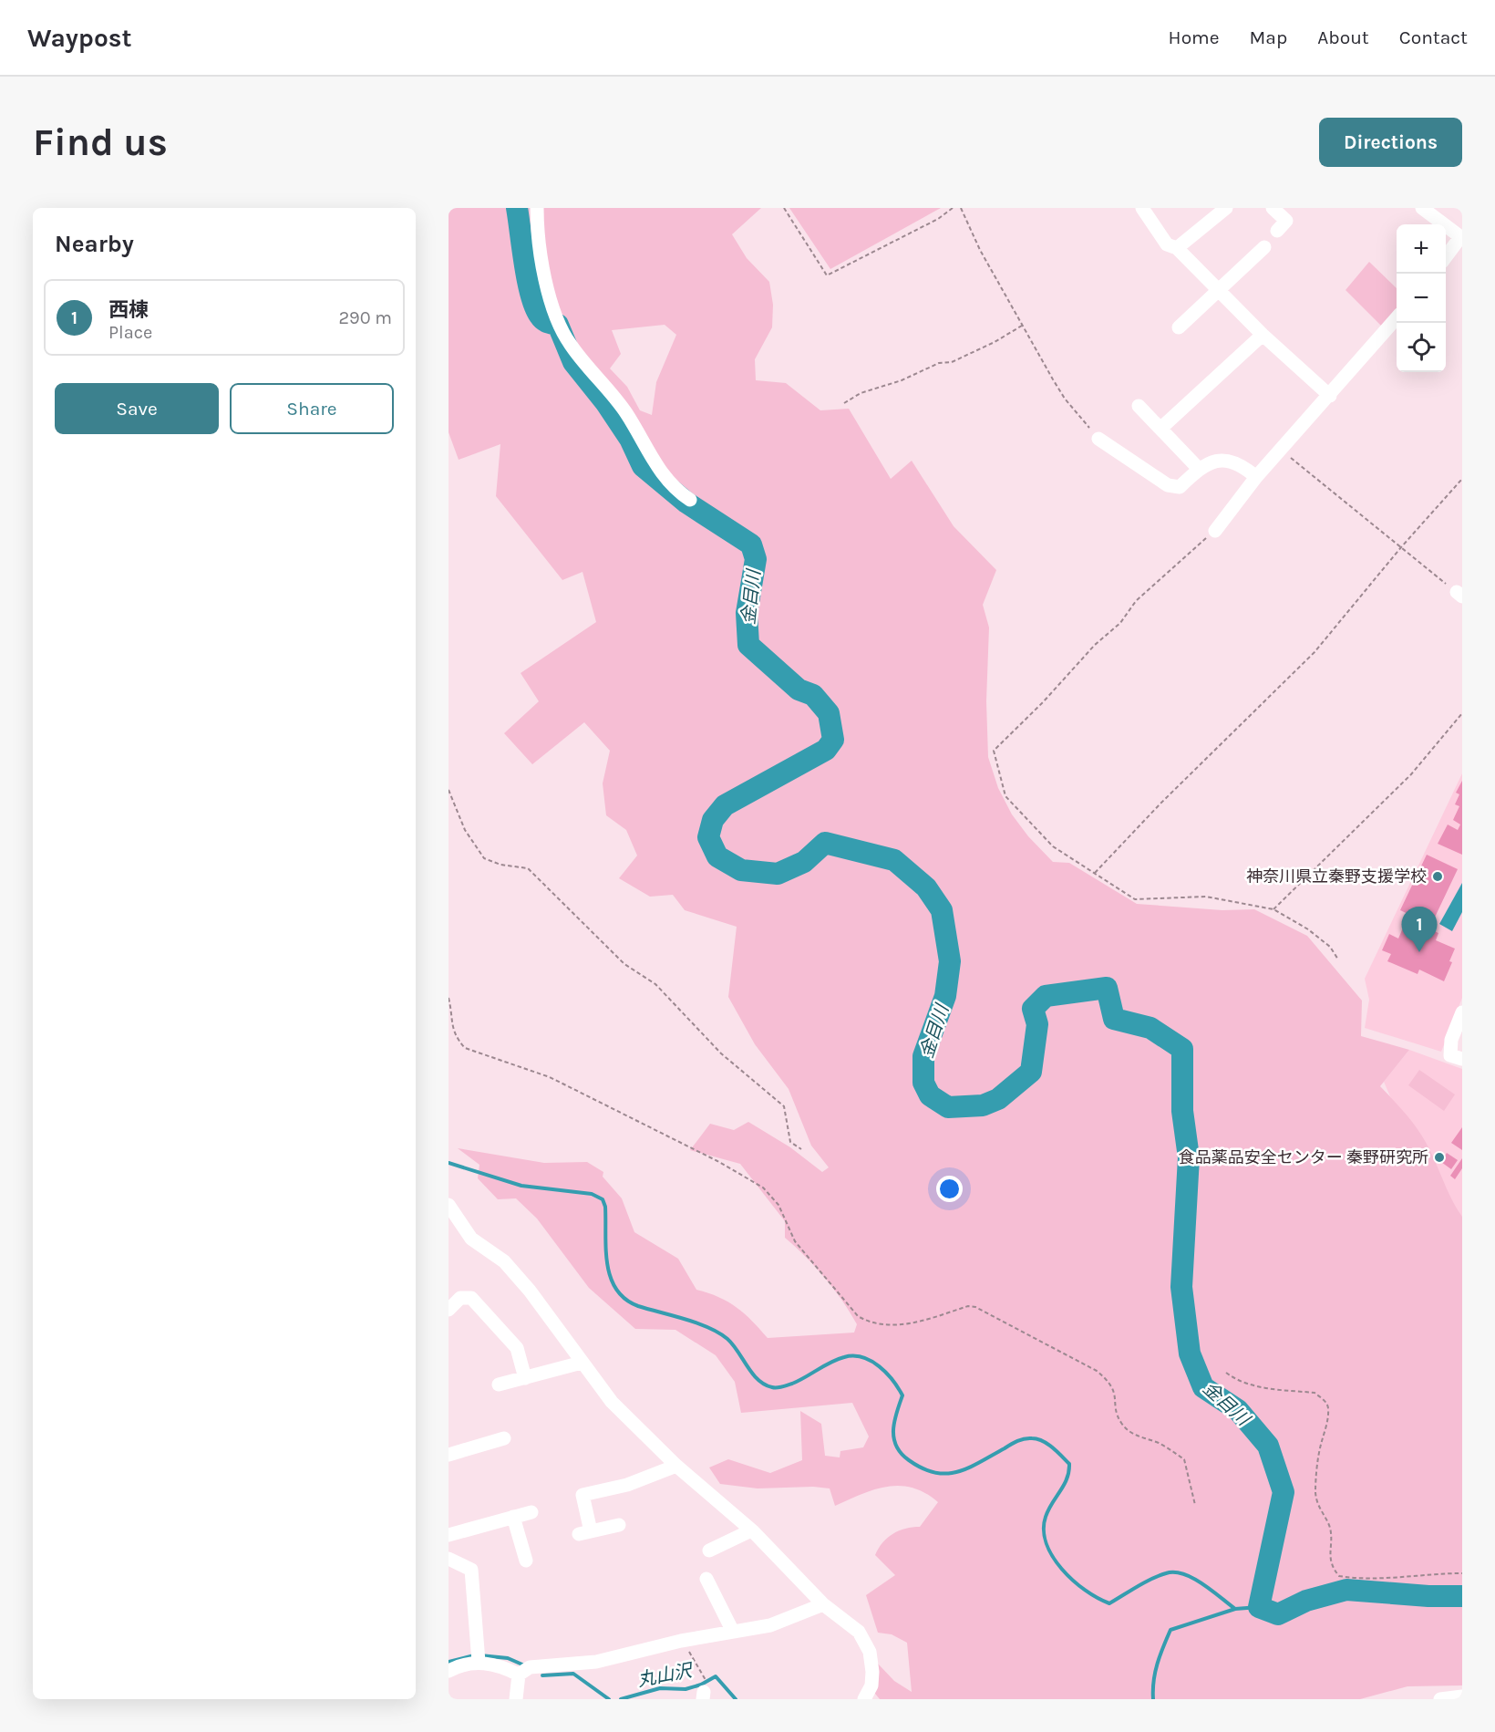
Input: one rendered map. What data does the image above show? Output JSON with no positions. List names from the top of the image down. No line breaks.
{"water":["金目川","丸山沢"],"places":["神奈川県立秦野支援学校","食品薬品安全センター 秦野研究所"],"page":{"header":"Waypost","nav":["Home","Map","About","Contact"],"buttons":["Directions",["Save","Share"]],"title":"Find us","heading":"Nearby","map_buttons":["+","−"],"list":[{"mark":"1","name":"西棟","note":"Place","value":"290 m"}],"pins":"1"}}
